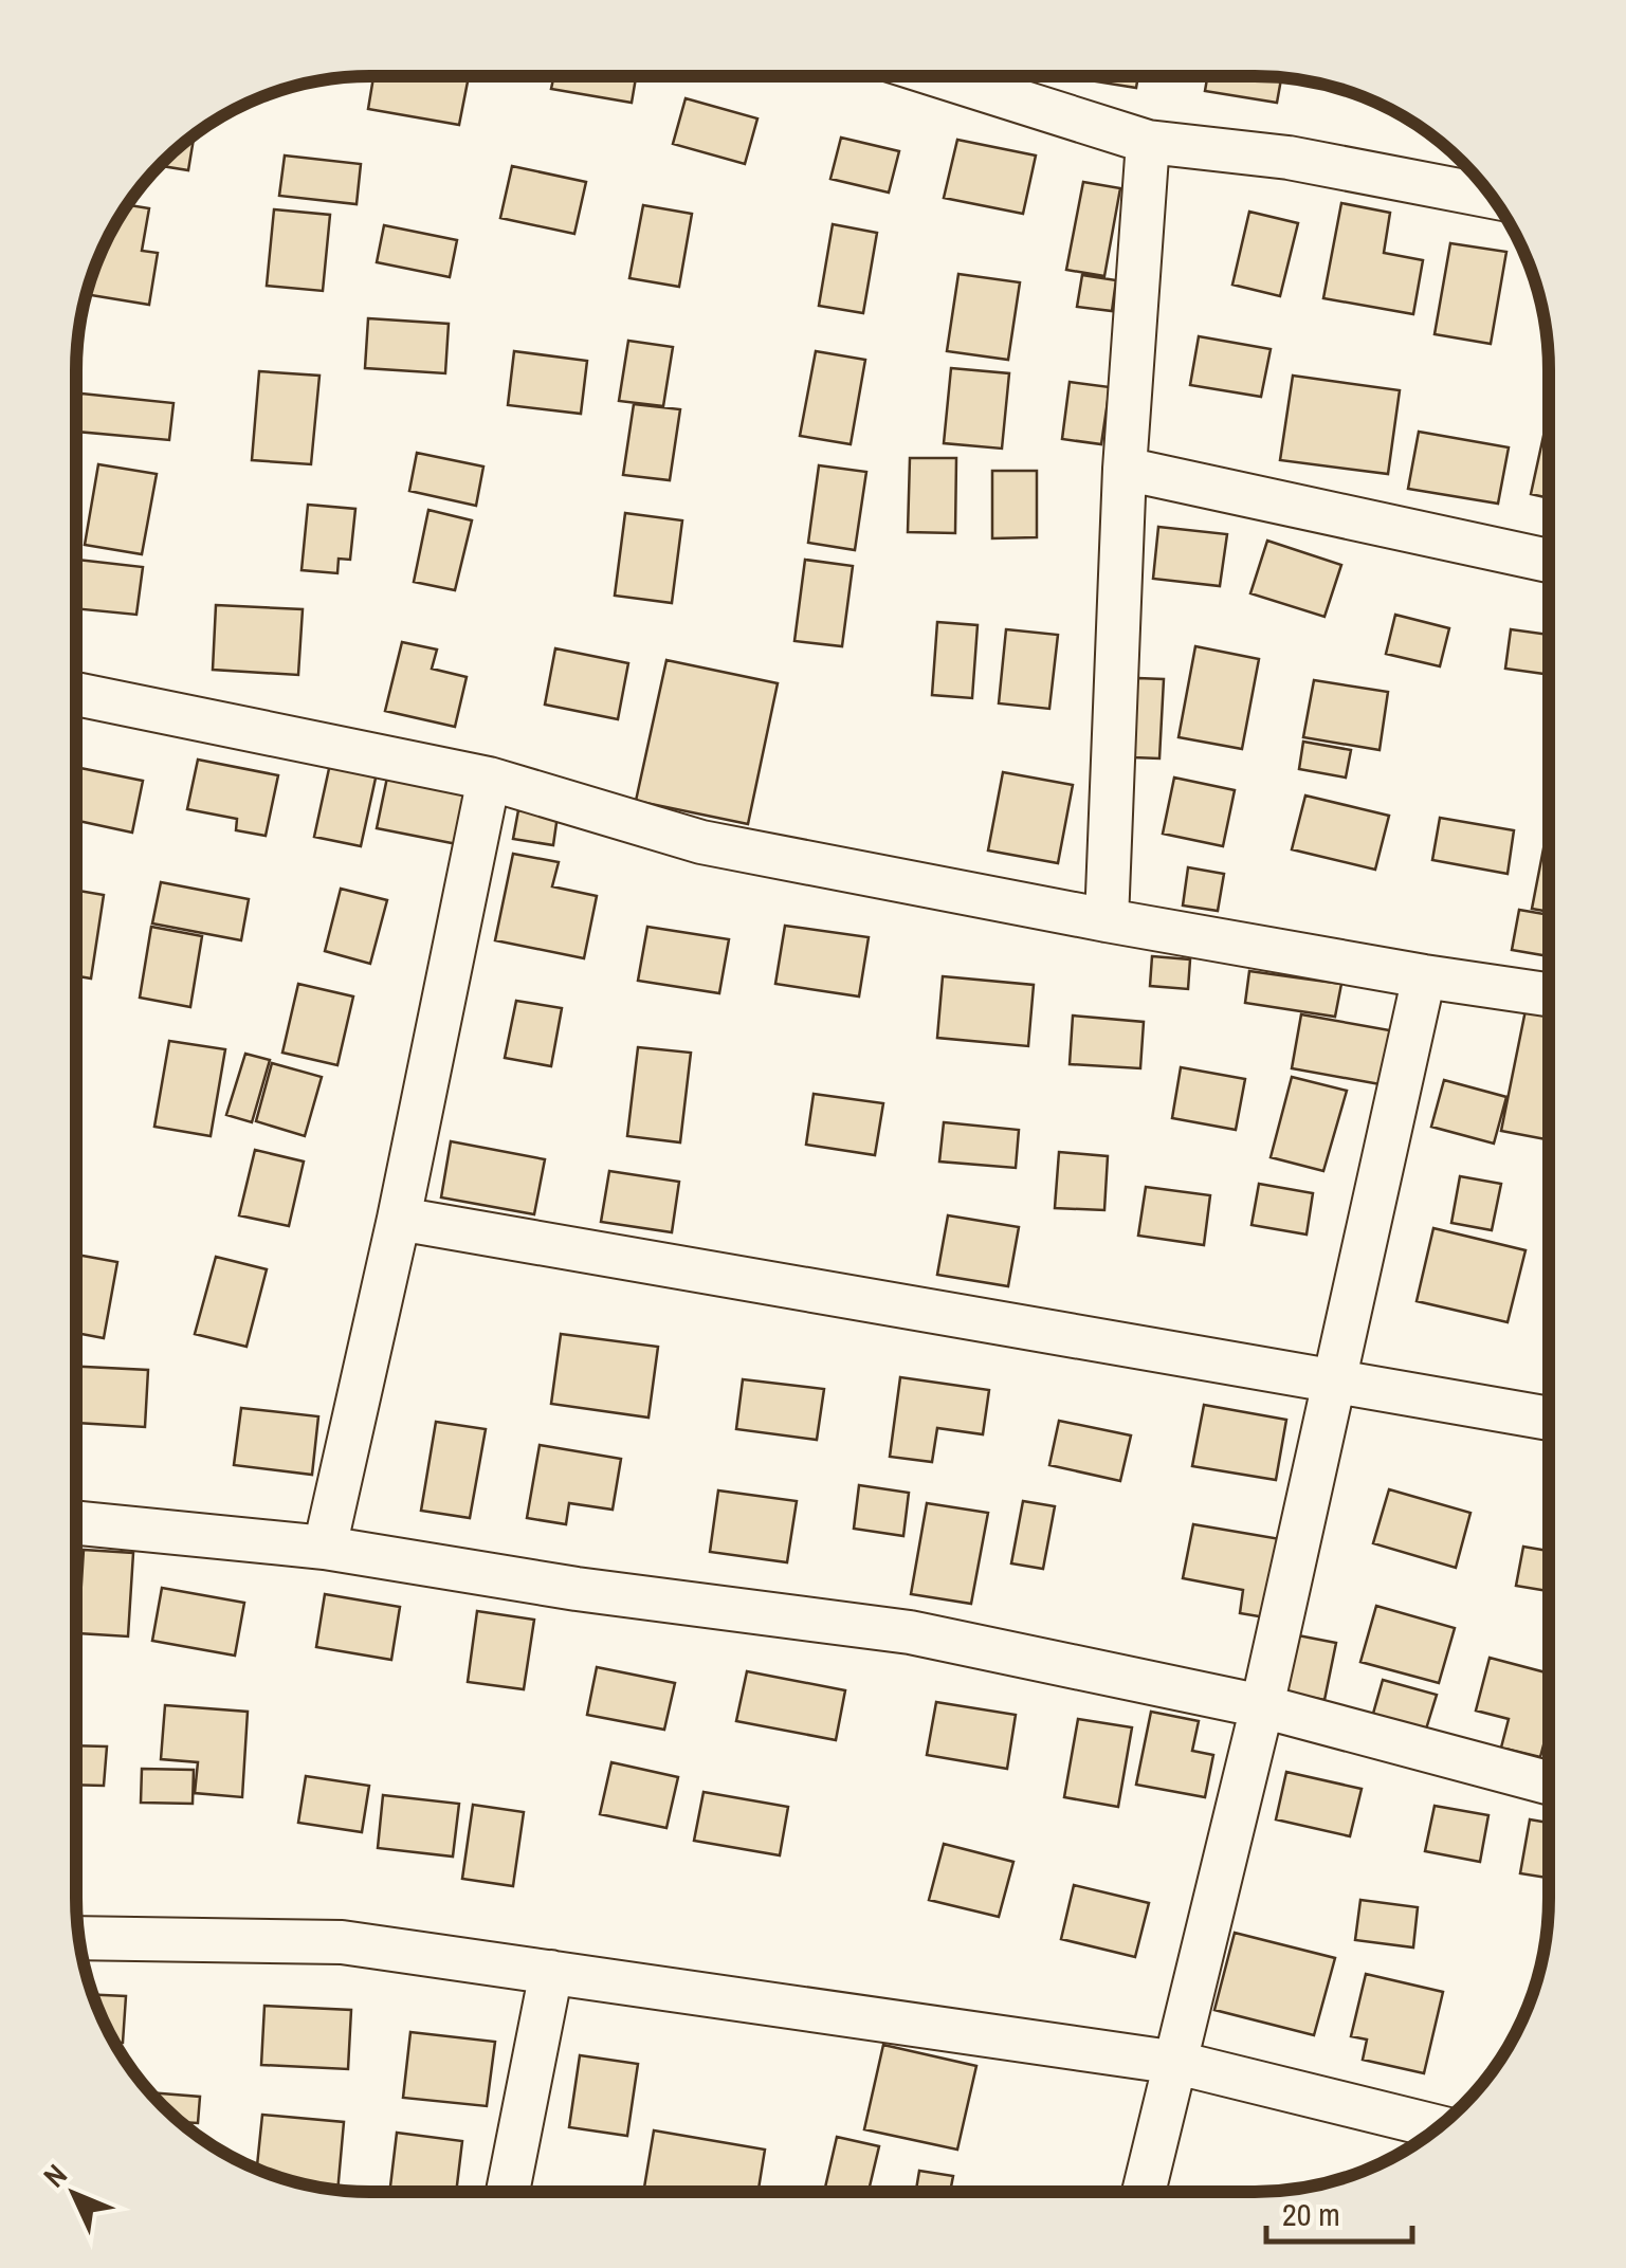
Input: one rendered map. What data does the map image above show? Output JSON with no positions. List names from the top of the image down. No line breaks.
{"scale_bar":"20 m","north":"top left"}
